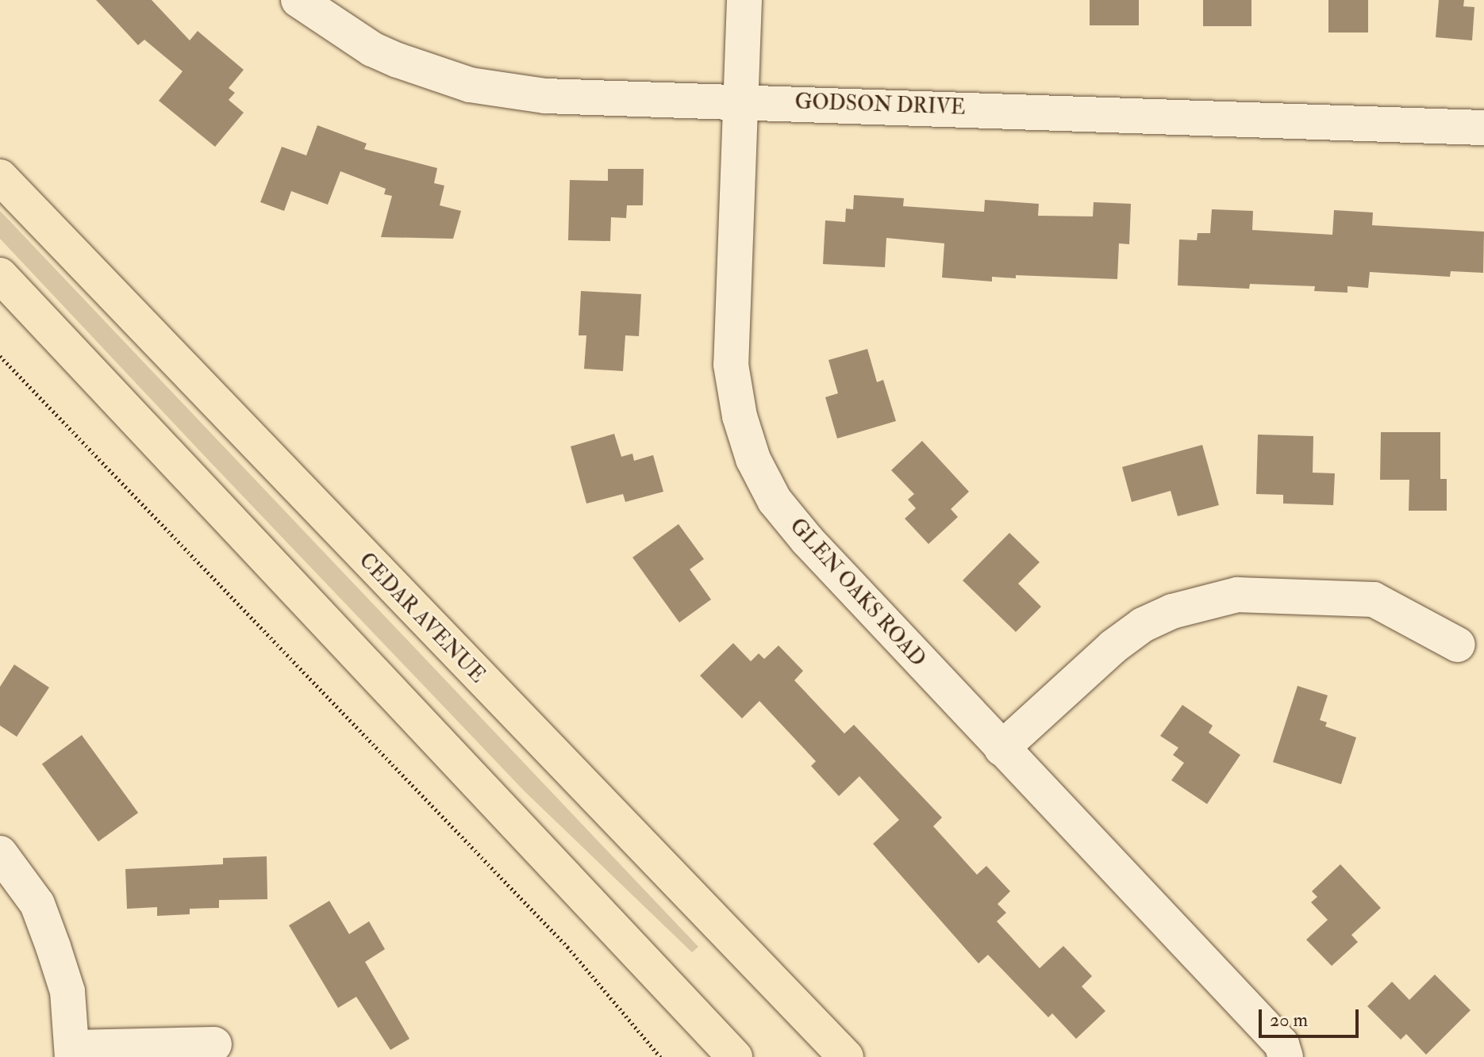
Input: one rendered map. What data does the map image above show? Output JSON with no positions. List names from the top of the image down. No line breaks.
{"streets":{"main road":["CEDAR AVENUE"],"street":["GODSON DRIVE","GLEN OAKS ROAD"]},"crossings":[["GODSON DRIVE","GLEN OAKS ROAD"]],"scale_bar":"20 m"}
